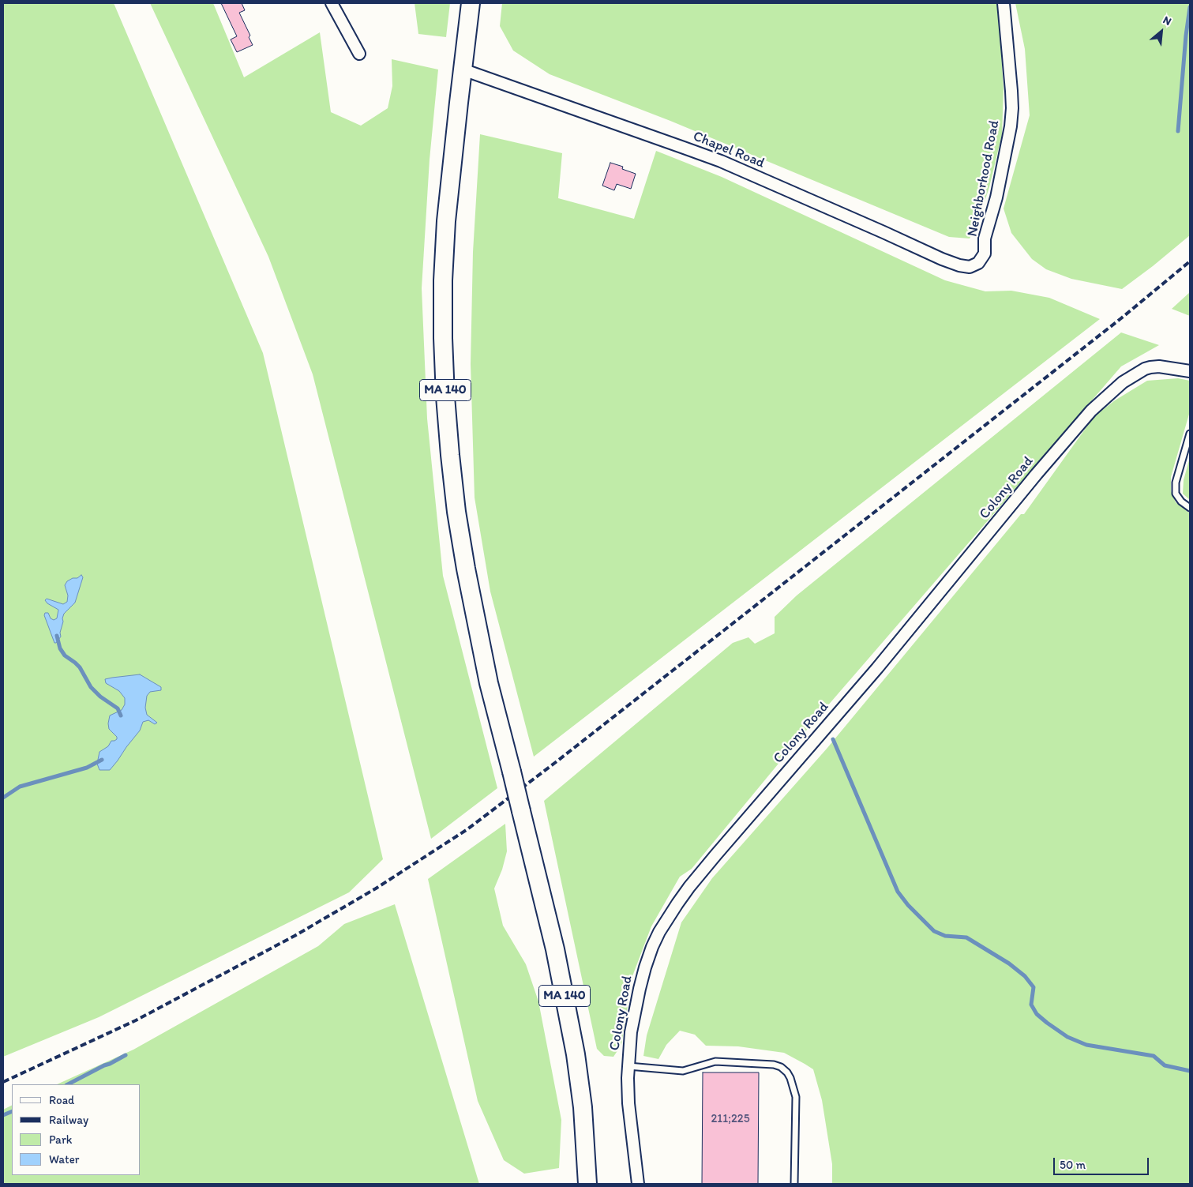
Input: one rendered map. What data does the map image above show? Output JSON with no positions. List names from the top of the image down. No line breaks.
{"streets":{"highway":["MA 140"],"street":["Chapel Road","Neighborhood Road","Colony Road"]},"crossings":[["Chapel Road","Neighborhood Road"],["Chapel Road","MA 140"]],"house_numbers":["211;225"],"legend":["Road","Railway","Park","Water"],"scale_bar":"50 m","north":"top right"}
